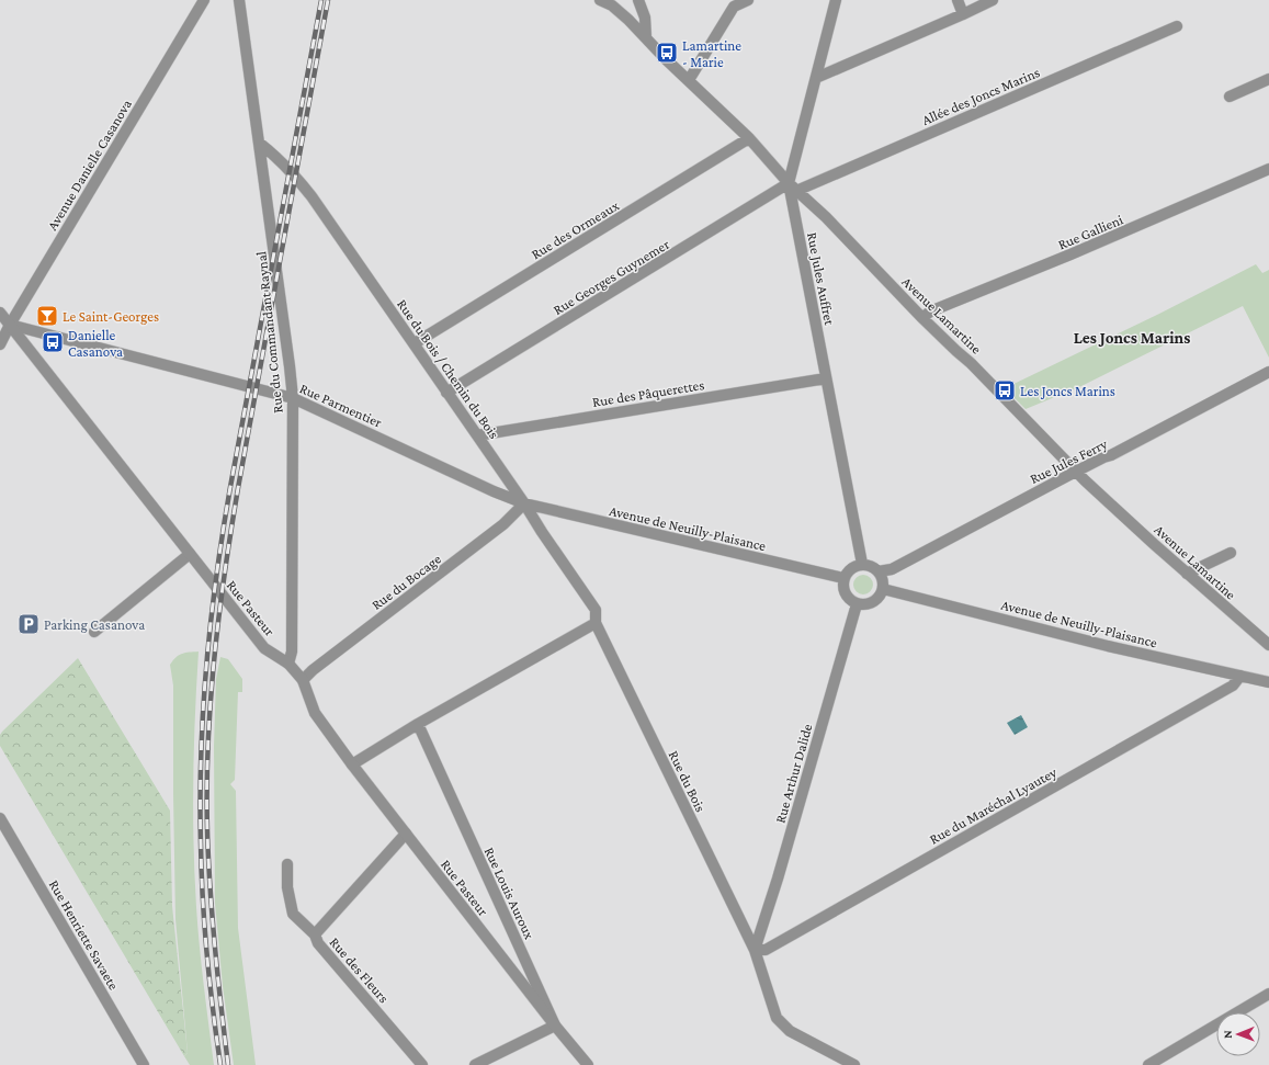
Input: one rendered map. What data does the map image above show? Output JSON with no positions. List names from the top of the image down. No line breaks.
{"streets":{"street":["Allée des Joncs Marins","Avenue Danielle Casanova","Rue des Ormeaux","Rue Gallieni","Rue Georges Guynemer","Rue Jules Auffret","Avenue Lamartine","Rue du Commandant Raynal","Rue du Bois / Chemin du Bois","Rue des Pâquerettes","Rue Parmentier","Rue Jules Ferry","Avenue de Neuilly-Plaisance","Rue du Bocage","Rue Pasteur","Rue Arthur Dalide","Rue du Bois","Rue du Maréchal Lyautey","Rue Louis Auroux","Rue Henriette Savaete","Rue des Fleurs"]},"crossings":[["Allée des Joncs Marins","Rue Georges Guynemer"],["Allée des Joncs Marins","Rue Jules Auffret"],["Allée des Joncs Marins","Avenue Lamartine"],["Avenue Danielle Casanova","Rue Parmentier"],["Avenue Danielle Casanova","Rue Pasteur"],["Rue des Ormeaux","Avenue Lamartine"],["Rue des Ormeaux","Rue du Bois / Chemin du Bois"],["Rue Gallieni","Avenue Lamartine"],["Rue Georges Guynemer","Rue Jules Auffret"],["Rue Georges Guynemer","Avenue Lamartine"],["Rue Georges Guynemer","Rue du Bois / Chemin du Bois"],["Rue Jules Auffret","Avenue Lamartine"],["Rue Jules Auffret","Rue des Pâquerettes"],["Rue Jules Auffret","Rue Jules Ferry"],["Rue Jules Auffret","Avenue de Neuilly-Plaisance"],["Rue Jules Auffret","Rue Arthur Dalide"],["Avenue Lamartine","Rue Jules Ferry"],["Rue du Commandant Raynal","Rue du Bois / Chemin du Bois"],["Rue du Commandant Raynal","Rue Parmentier"],["Rue du Commandant Raynal","Rue Pasteur"],["Rue du Bois / Chemin du Bois","Rue des Pâquerettes"],["Rue du Bois / Chemin du Bois","Rue Parmentier"],["Rue du Bois / Chemin du Bois","Avenue de Neuilly-Plaisance"],["Rue du Bois / Chemin du Bois","Rue du Bocage"],["Rue du Bois / Chemin du Bois","Rue du Bois"],["Rue Parmentier","Avenue de Neuilly-Plaisance"],["Rue Parmentier","Rue du Bocage"],["Rue Parmentier","Rue Pasteur"],["Rue Jules Ferry","Avenue de Neuilly-Plaisance"],["Rue Jules Ferry","Rue Arthur Dalide"],["Avenue de Neuilly-Plaisance","Rue du Bocage"],["Avenue de Neuilly-Plaisance","Rue Arthur Dalide"],["Avenue de Neuilly-Plaisance","Rue du Maréchal Lyautey"],["Rue du Bocage","Rue Pasteur"],["Rue Pasteur","Rue Louis Auroux"],["Rue Pasteur","Rue des Fleurs"],["Rue Arthur Dalide","Rue du Bois"],["Rue Arthur Dalide","Rue du Maréchal Lyautey"],["Rue du Bois","Rue du Maréchal Lyautey"]],"districts":["Les Joncs Marins"],"places":{"bus stop":["Lamartine - Marie","Danielle Casanova","Les Joncs Marins"],"bar":["Le Saint-Georges"],"parking":["Parking Casanova"]},"north":"left"}
